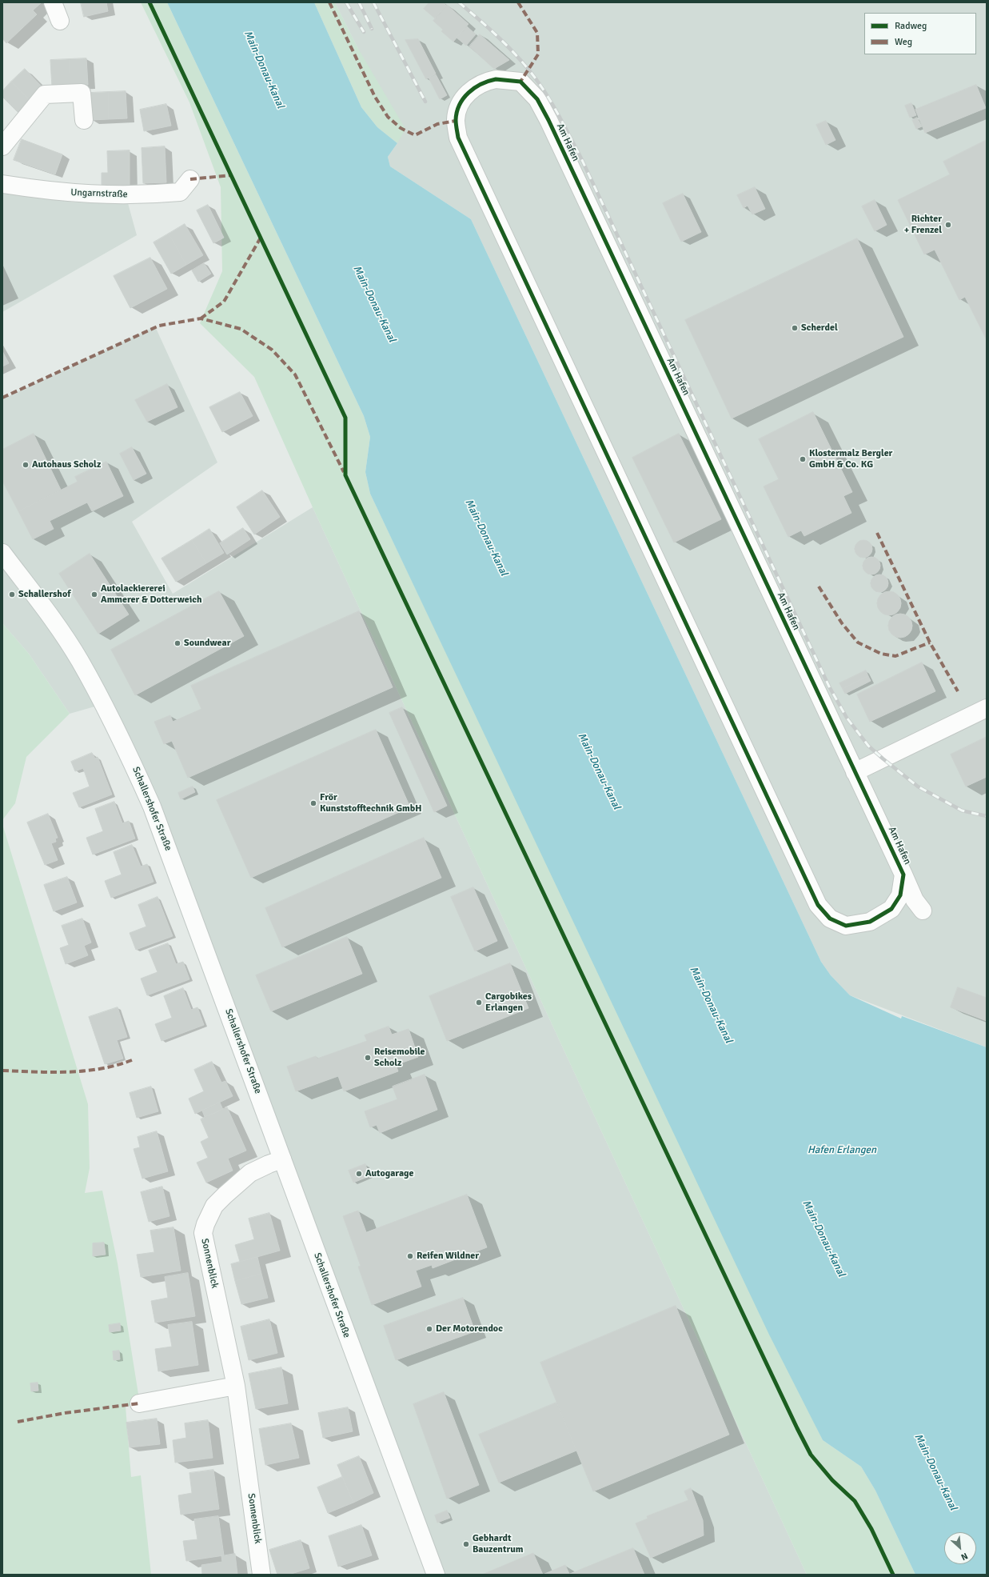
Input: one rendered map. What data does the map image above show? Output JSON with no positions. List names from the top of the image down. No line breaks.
{"streets":{"street":["Am Hafen","Ungarnstraße","Schallershofer Straße","Sonnenblick"]},"crossings":[["Schallershofer Straße","Sonnenblick"]],"water":["Main-Donau-Kanal","Hafen Erlangen"],"places":["Richter + Frenzel","Scherdel","Klostermalz Bergler GmbH & Co. KG","Autohaus Scholz","Schallershof","Autolackiererei Ammerer & Dotterweich","Soundwear","Frör Kunststofftechnik GmbH","Cargobikes Erlangen","Reisemobile Scholz","Autogarage","Reifen Wildner","Der Motorendoc","Gebhardt Bauzentrum"],"legend":["Radweg","Weg"],"north":"bottom right"}
